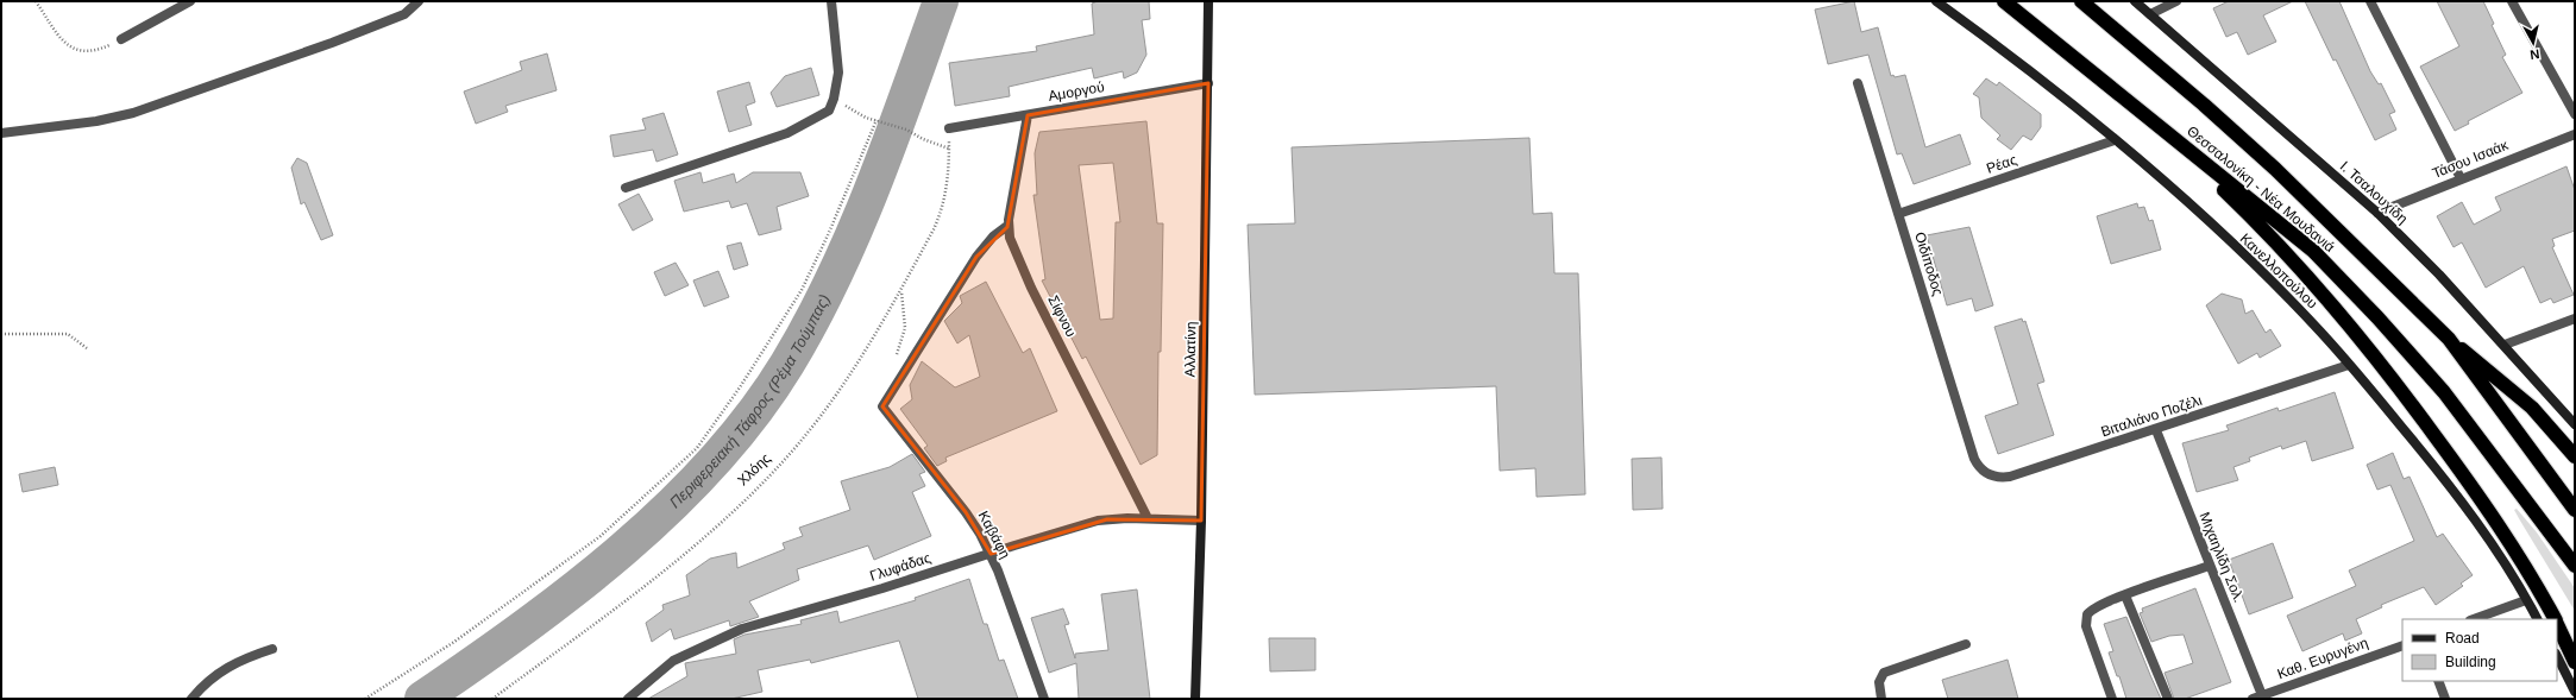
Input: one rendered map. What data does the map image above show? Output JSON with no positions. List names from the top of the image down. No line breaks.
{"streets":{"highway":["Θεσσαλονίκη - Νέα Μουδανιά"],"street":["Αμοργού","Τάσου Ισαάκ","Ρέας","Ι. Τσαλουχίδη","Οιδίποδος","Κανελλοπούλου","Σίφνου","Αλλατίνη","Βιταλιάνο Ποζέλι","Καβάφη","Μιχαηλίδη Σολ.","Γλυφάδας","Καθ. Ευρυγένη"],"path":["Χλόης"]},"crossings":[["Αμοργού","Σίφνου"],["Αμοργού","Αλλατίνη"],["Αμοργού","Χλόης"],["Τάσου Ισαάκ","Ι. Τσαλουχίδη"],["Ρέας","Οιδίποδος"],["Ρέας","Κανελλοπούλου"],["Οιδίποδος","Βιταλιάνο Ποζέλι"],["Κανελλοπούλου","Βιταλιάνο Ποζέλι"],["Σίφνου","Καβάφη"],["Σίφνου","Γλυφάδας"],["Αλλατίνη","Γλυφάδας"],["Βιταλιάνο Ποζέλι","Μιχαηλίδη Σολ."],["Καβάφη","Γλυφάδας"],["Μιχαηλίδη Σολ.","Καθ. Ευρυγένη"]],"water":["Περιφερειακή Τάφρος (Ρέμα Τούμπας)"],"legend":["Road","Building"],"north":"bottom"}
